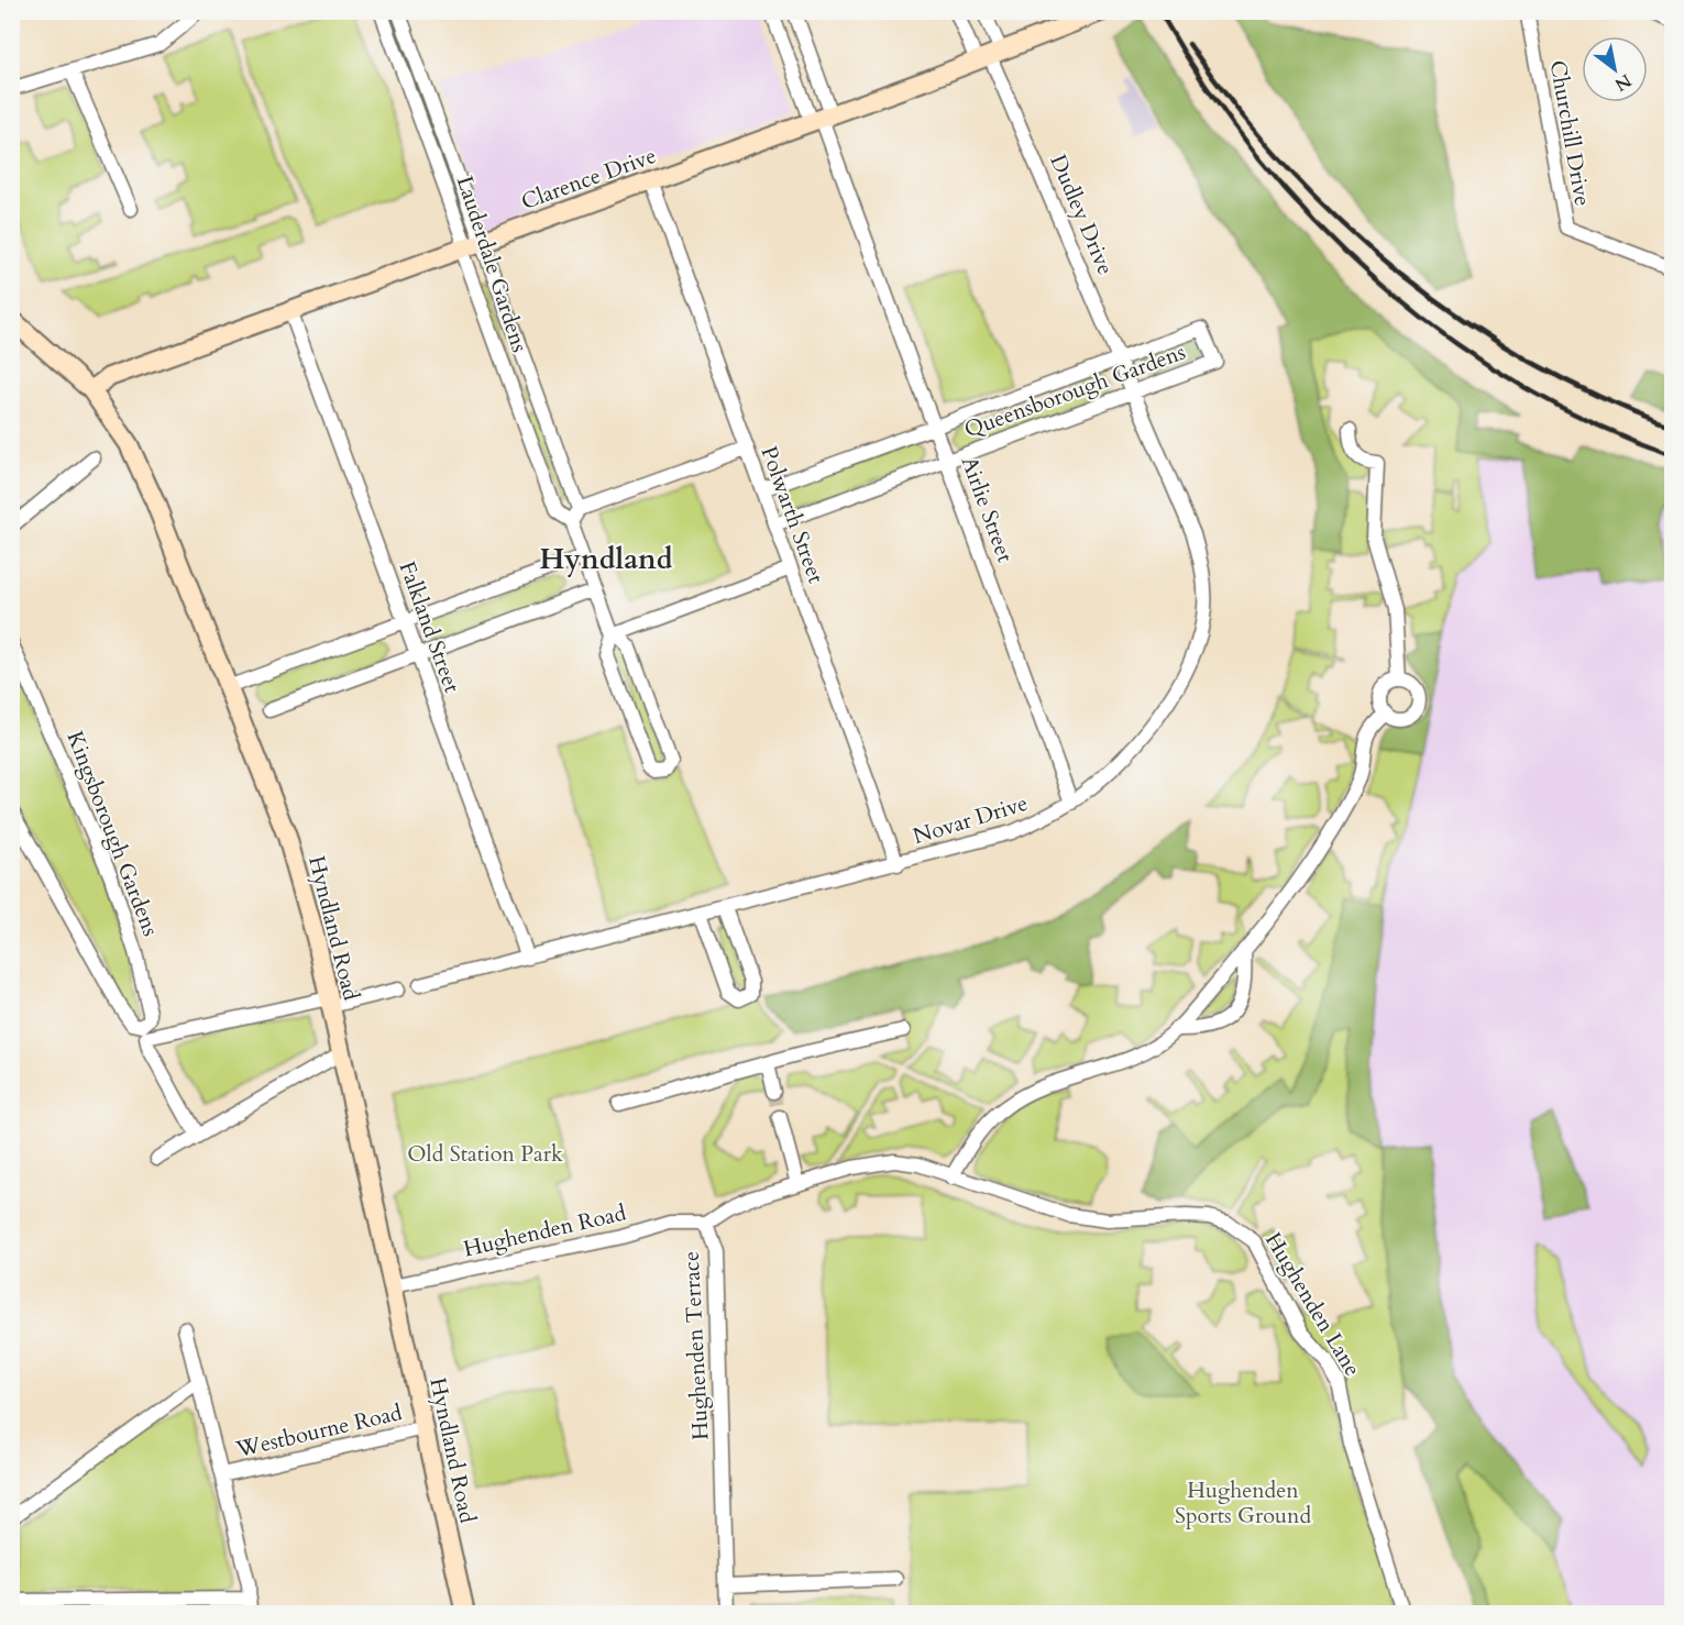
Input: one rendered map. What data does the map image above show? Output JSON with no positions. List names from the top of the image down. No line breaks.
{"streets":{"street":["Churchill Drive","Clarence Drive","Dudley Drive","Lauderdale Gardens","Queensborough Gardens","Airlie Street","Polwarth Street","Falkland Street","Novar Drive","Kingsborough Gardens","Hyndland Road","Hughenden Road","Hughenden Lane","Hughenden Terrace","Westbourne Road"]},"crossings":[["Clarence Drive","Dudley Drive"],["Clarence Drive","Lauderdale Gardens"],["Clarence Drive","Airlie Street"],["Clarence Drive","Polwarth Street"],["Clarence Drive","Falkland Street"],["Clarence Drive","Hyndland Road"],["Dudley Drive","Queensborough Gardens"],["Dudley Drive","Novar Drive"],["Queensborough Gardens","Airlie Street"],["Queensborough Gardens","Polwarth Street"],["Queensborough Gardens","Novar Drive"],["Airlie Street","Novar Drive"],["Polwarth Street","Novar Drive"],["Falkland Street","Novar Drive"],["Hyndland Road","Hughenden Road"],["Hyndland Road","Westbourne Road"],["Hughenden Road","Hughenden Lane"],["Hughenden Road","Hughenden Terrace"],["Hughenden Lane","Hughenden Terrace"]],"districts":["Hyndland"],"parks":["Old Station Park","Hughenden Sports Ground"],"north":"bottom right"}
